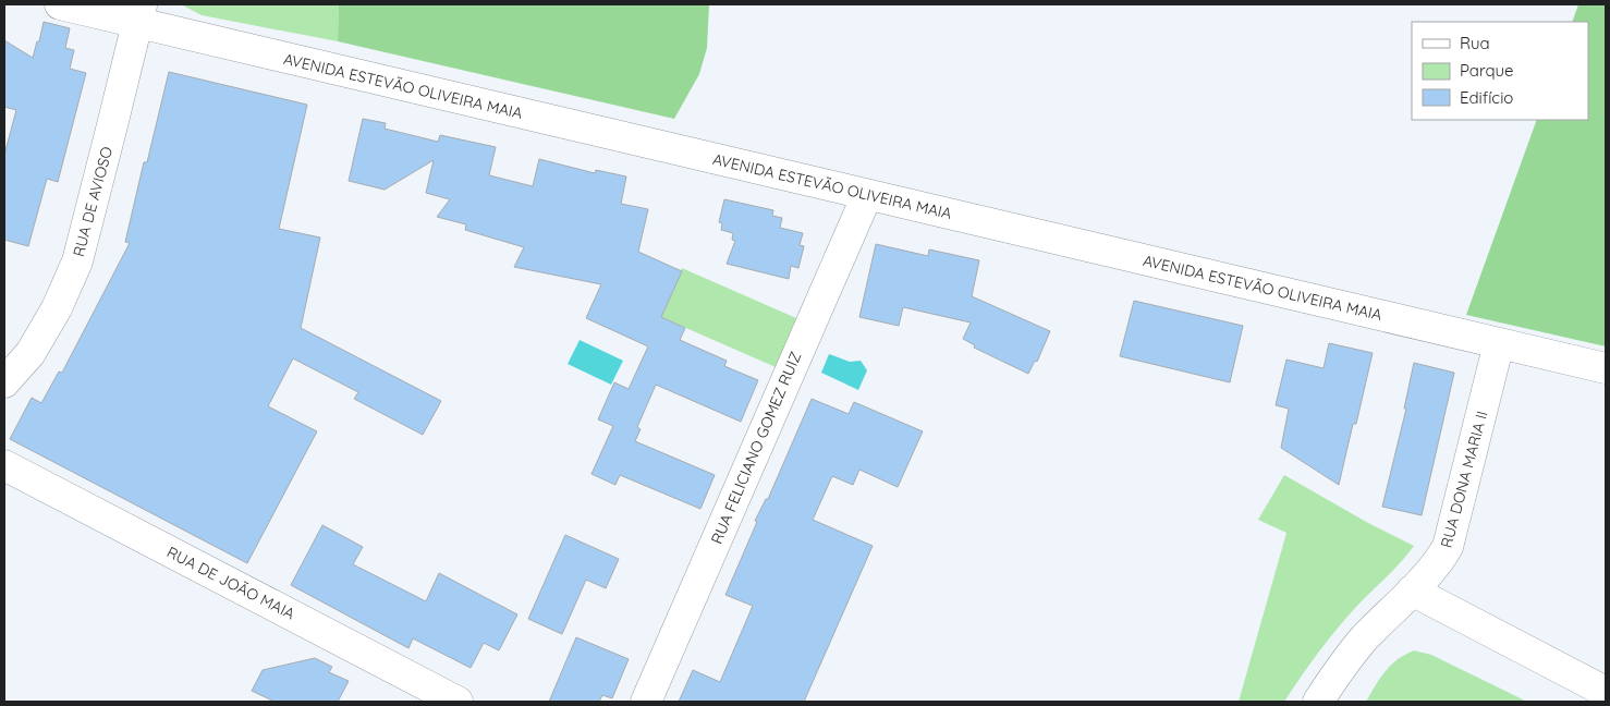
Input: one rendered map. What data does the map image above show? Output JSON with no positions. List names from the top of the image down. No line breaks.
{"streets":{"street":["AVENIDA ESTEVÃO OLIVEIRA MAIA","RUA DE AVIOSO","RUA FELICIANO GOMEZ RUIZ","RUA DONA MARIA II","RUA DE JOÃO MAIA"]},"crossings":[["AVENIDA ESTEVÃO OLIVEIRA MAIA","RUA DE AVIOSO"],["AVENIDA ESTEVÃO OLIVEIRA MAIA","RUA FELICIANO GOMEZ RUIZ"],["AVENIDA ESTEVÃO OLIVEIRA MAIA","RUA DONA MARIA II"]],"legend":["Rua","Parque","Edifício"]}
